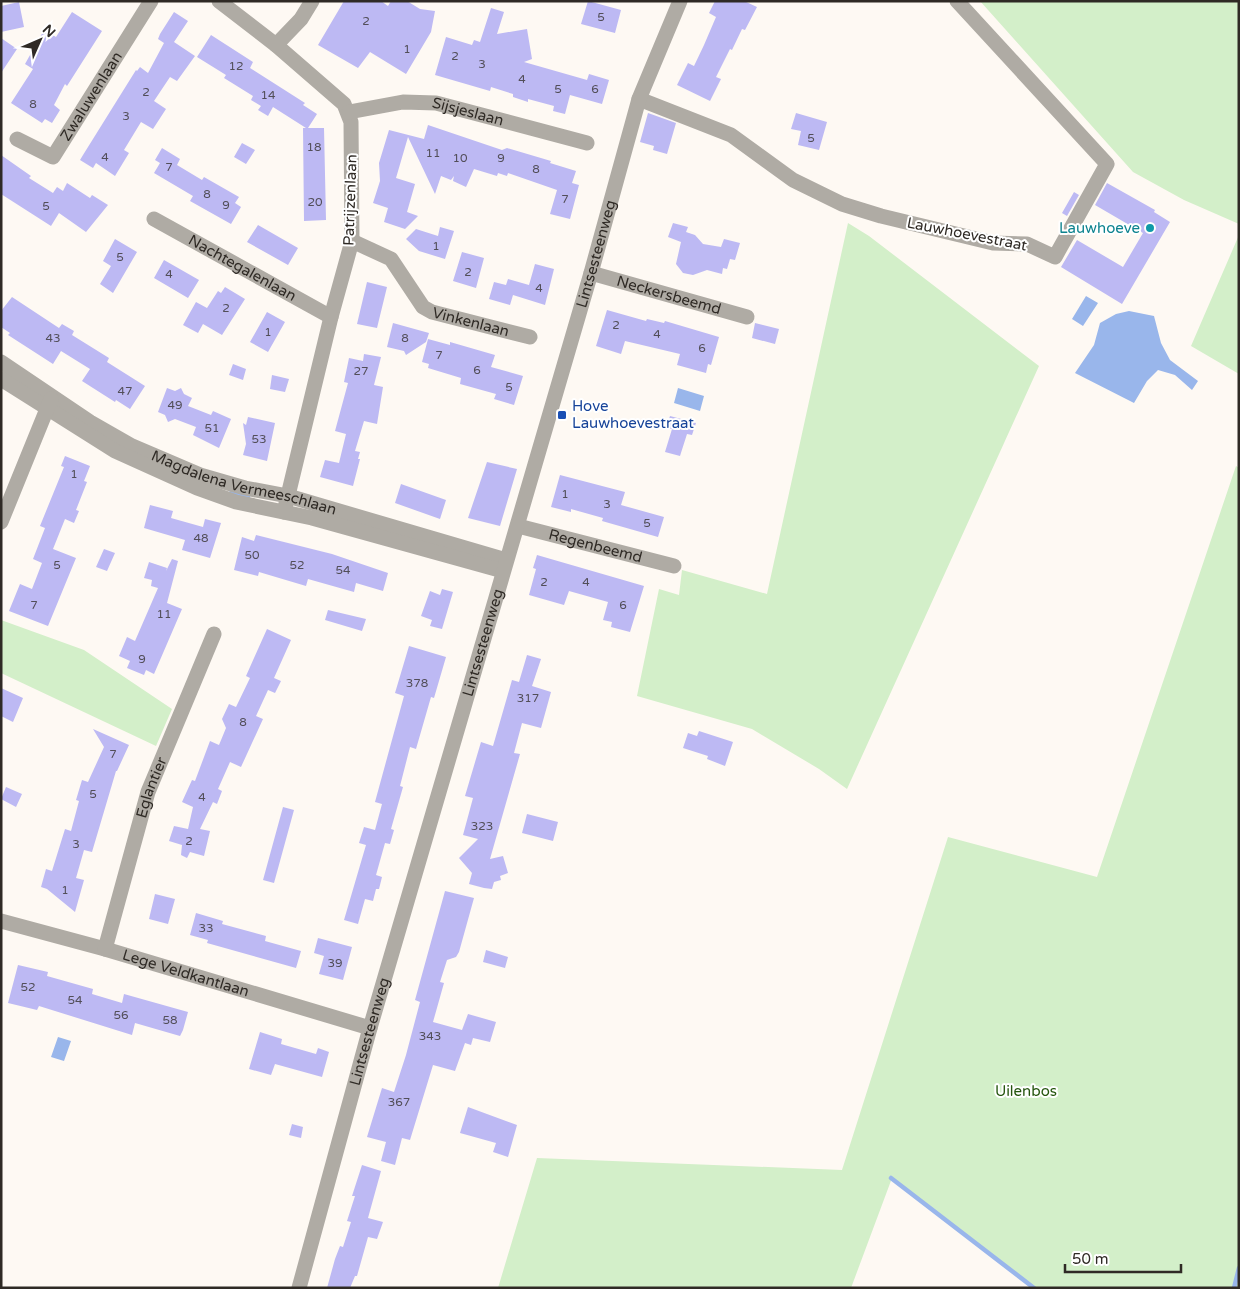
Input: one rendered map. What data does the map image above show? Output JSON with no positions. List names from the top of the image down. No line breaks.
{"streets":{"street":["Zwaluwenlaan","Sijsjeslaan","Patrijzenlaan","Lauwhoevestraat","Lintsesteenweg","Nachtegalenlaan","Neckersbeemd","Vinkenlaan","Magdalena Vermeeschlaan","Regenbeemd","Eglantier","Lege Veldkantlaan"]},"crossings":[["Sijsjeslaan","Patrijzenlaan"],["Patrijzenlaan","Nachtegalenlaan"],["Patrijzenlaan","Vinkenlaan"],["Patrijzenlaan","Magdalena Vermeeschlaan"],["Lauwhoevestraat","Lintsesteenweg"],["Lintsesteenweg","Neckersbeemd"],["Lintsesteenweg","Magdalena Vermeeschlaan"],["Lintsesteenweg","Regenbeemd"],["Lintsesteenweg","Lege Veldkantlaan"],["Eglantier","Lege Veldkantlaan"]],"parks":["Uilenbos"],"places":{"other":["Lauwhoeve"],"transit":["Hove Lauwhoevestraat"]},"house_numbers":["5","2","1","2","3","12","4","5","6","2","14","8","3","5","18","11","4","10","9","7","8","8","7","20","9","5","1","5","2","4","4","2","2","1","4","43","8","6","7","6","27","5","47","49","51","53","1","1","3","5","48","50","5","52","54","2","4","7","6","11","9","378","317","8","7","5","4","323","2","3","1","33","39","52","54","56","58","343","367"],"scale_bar":"50 m","north":"top right"}
